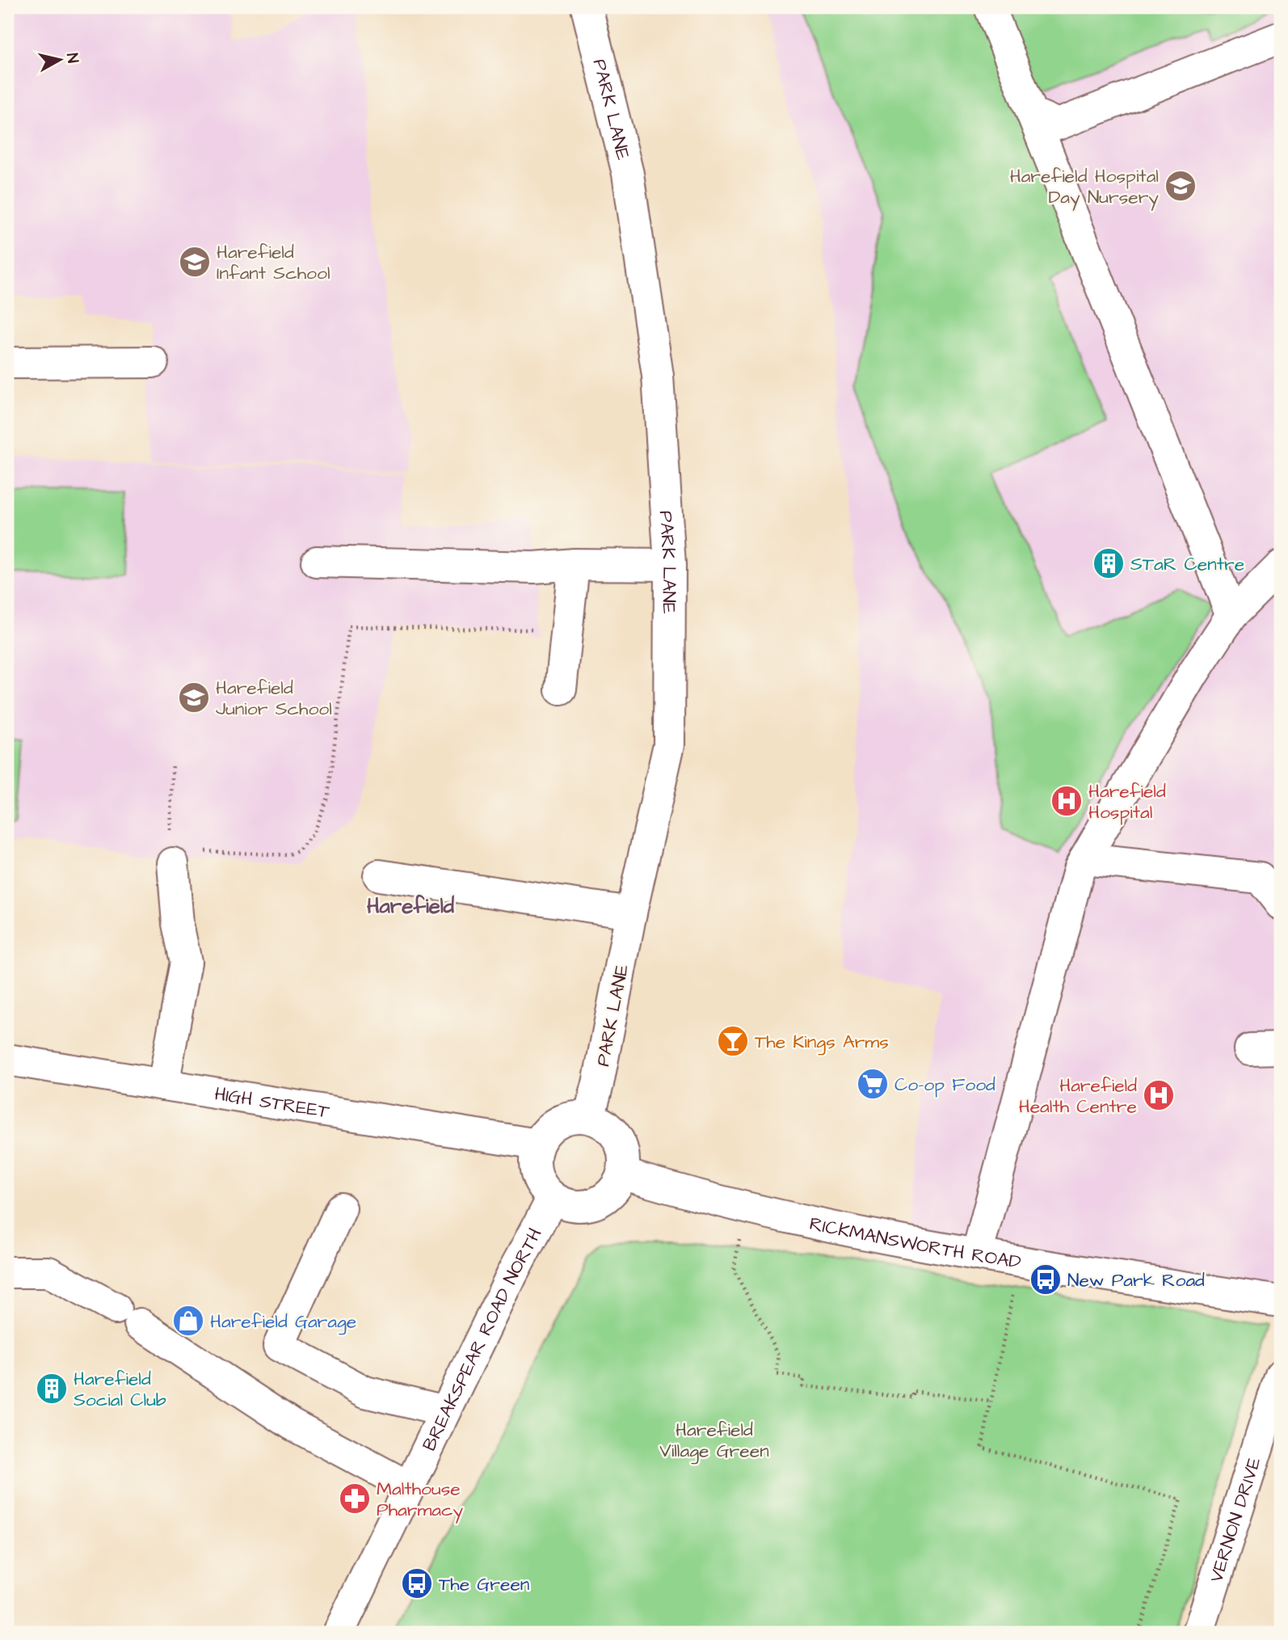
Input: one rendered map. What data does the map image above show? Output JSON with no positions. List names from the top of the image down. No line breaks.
{"streets":{"street":["PARK LANE","HIGH STREET","RICKMANSWORTH ROAD","BREAKSPEAR ROAD NORTH","VERNON DRIVE"]},"crossings":[["PARK LANE","HIGH STREET"],["PARK LANE","RICKMANSWORTH ROAD"],["PARK LANE","BREAKSPEAR ROAD NORTH"],["HIGH STREET","RICKMANSWORTH ROAD"],["HIGH STREET","BREAKSPEAR ROAD NORTH"],["RICKMANSWORTH ROAD","BREAKSPEAR ROAD NORTH"]],"districts":["Harefield"],"parks":["Harefield Village Green"],"places":{"school or university":["Harefield Hospital Day Nursery","Harefield Infant School","Harefield Junior School"],"building":["STaR Centre","Harefield Social Club"],"hospital":["Harefield Hospital","Harefield Health Centre"],"bar":["The Kings Arms"],"supermarket":["Co-op Food"],"bus stop":["New Park Road","The Green"],"shop":["Harefield Garage"],"pharmacy":["Malthouse Pharmacy"]},"north":"right"}
